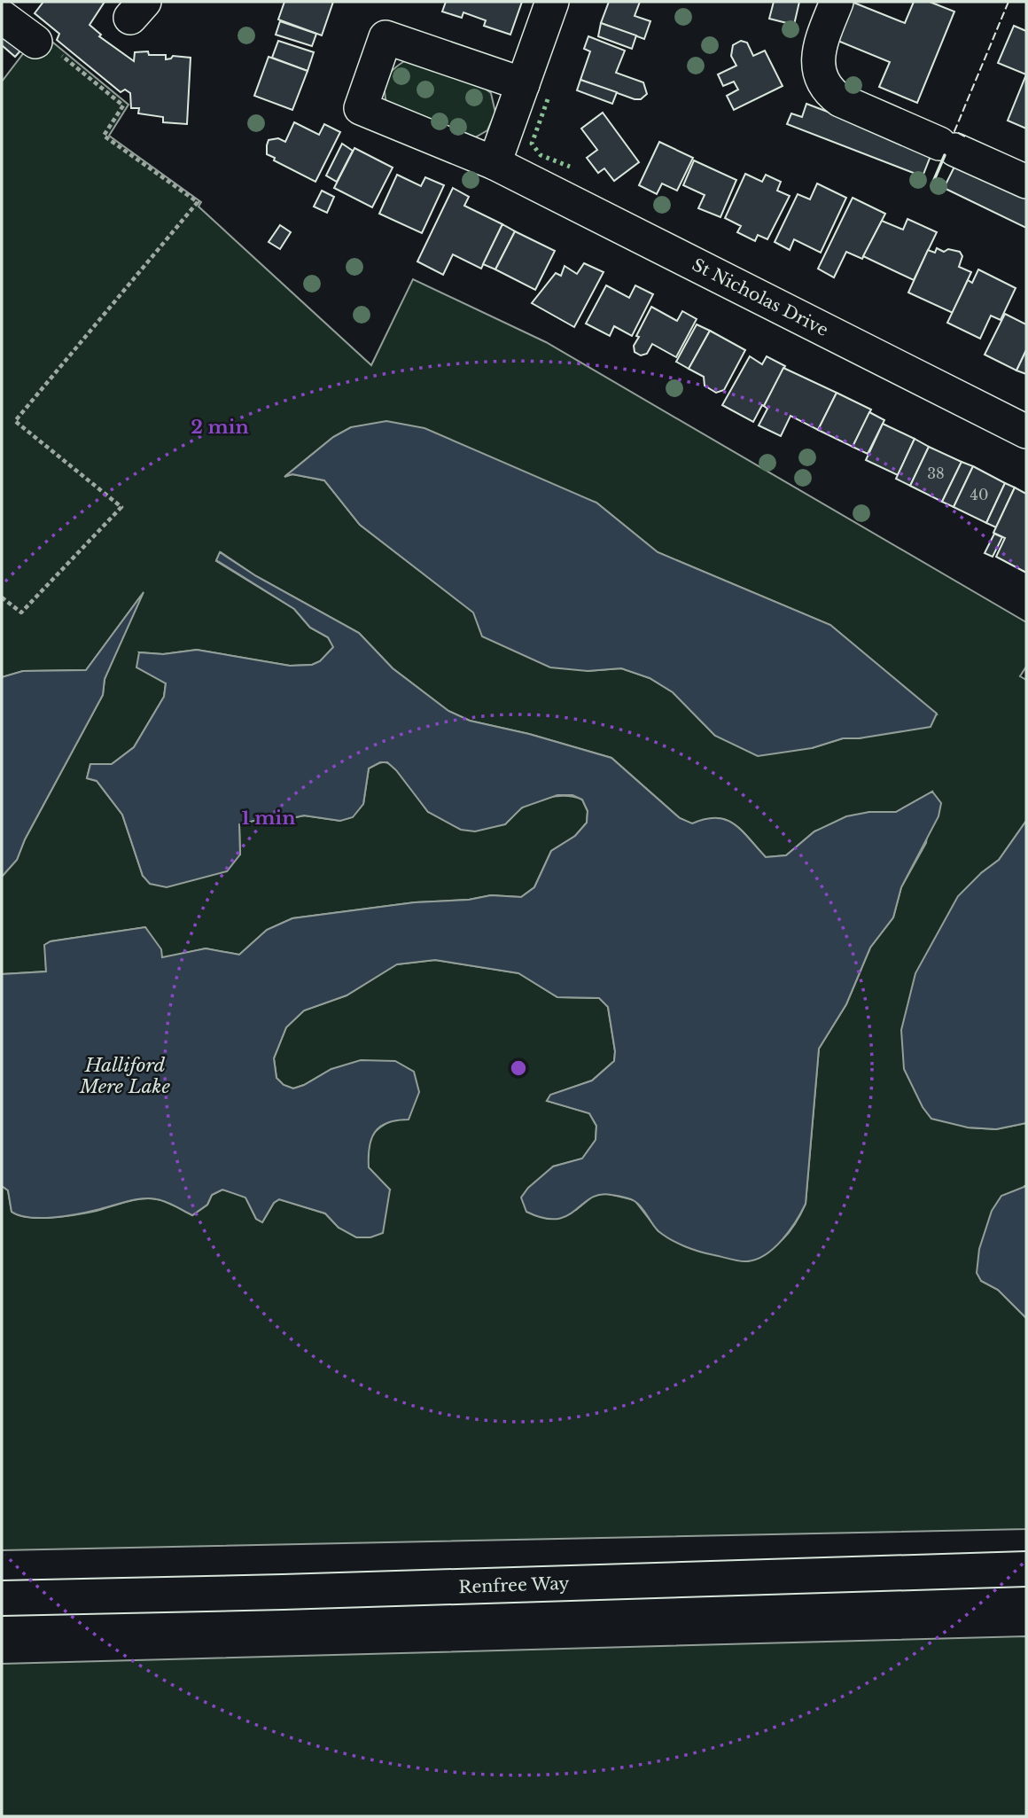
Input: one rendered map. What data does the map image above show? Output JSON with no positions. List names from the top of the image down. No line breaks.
{"streets":{"main road":["Renfree Way"],"street":["St Nicholas Drive"]},"water":["Halliford Mere Lake"],"house_numbers":["38","40"],"rings":["2 min","1 min"]}
